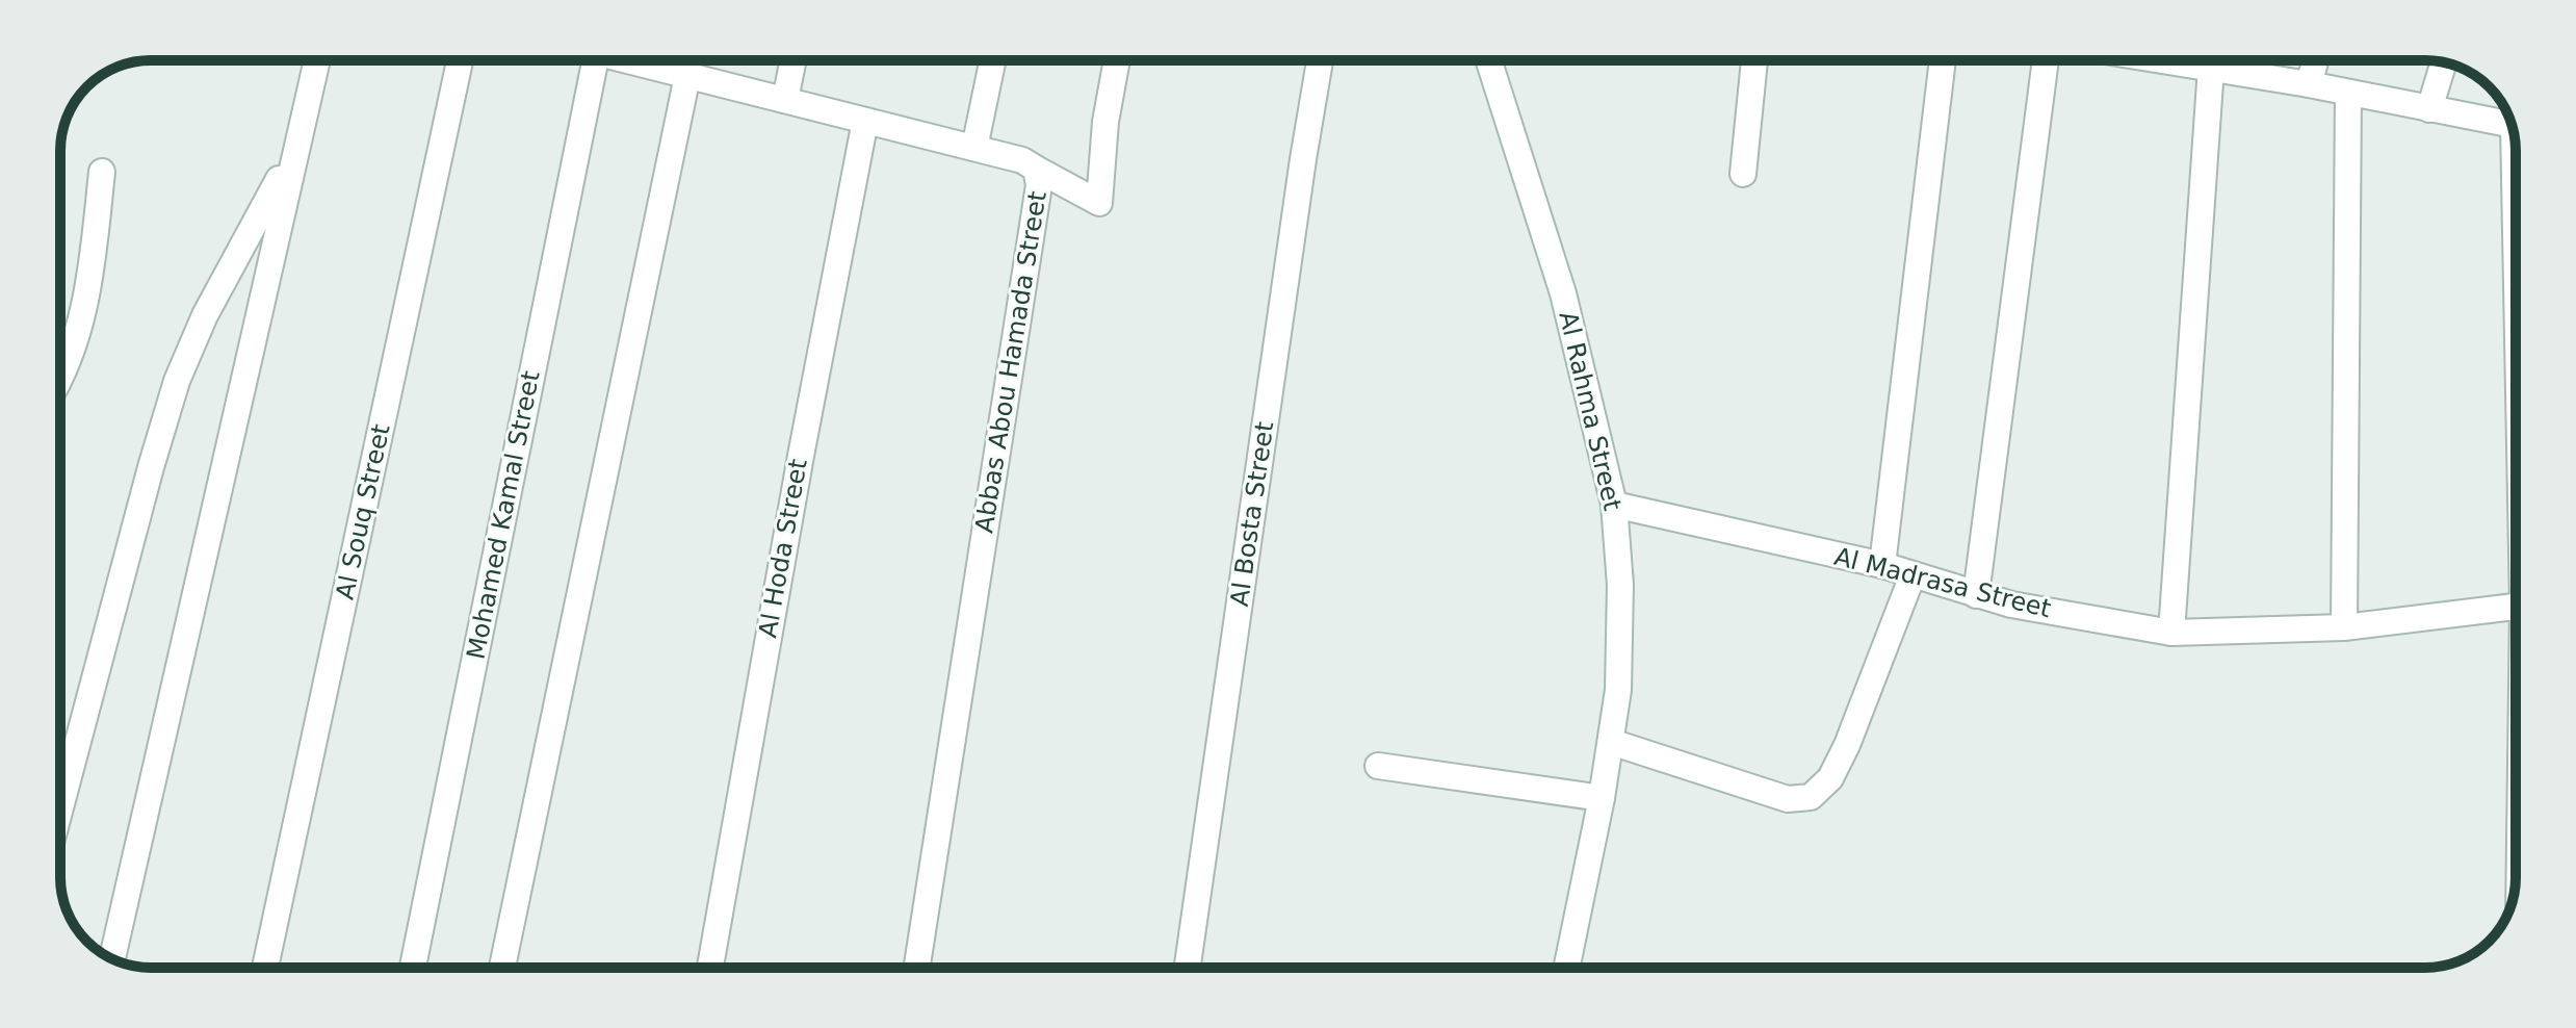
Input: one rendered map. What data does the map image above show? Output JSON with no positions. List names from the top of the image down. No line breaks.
{"streets":{"street":["Abbas Abou Hamada Street","Al Rahma Street","Al Souq Street","Al Bosta Street","Mohamed Kamal Street","Al Hoda Street","Al Madrasa Street"]},"crossings":[["Abbas Abou Hamada Street","Al Hoda Street"],["Al Rahma Street","Al Madrasa Street"]]}
